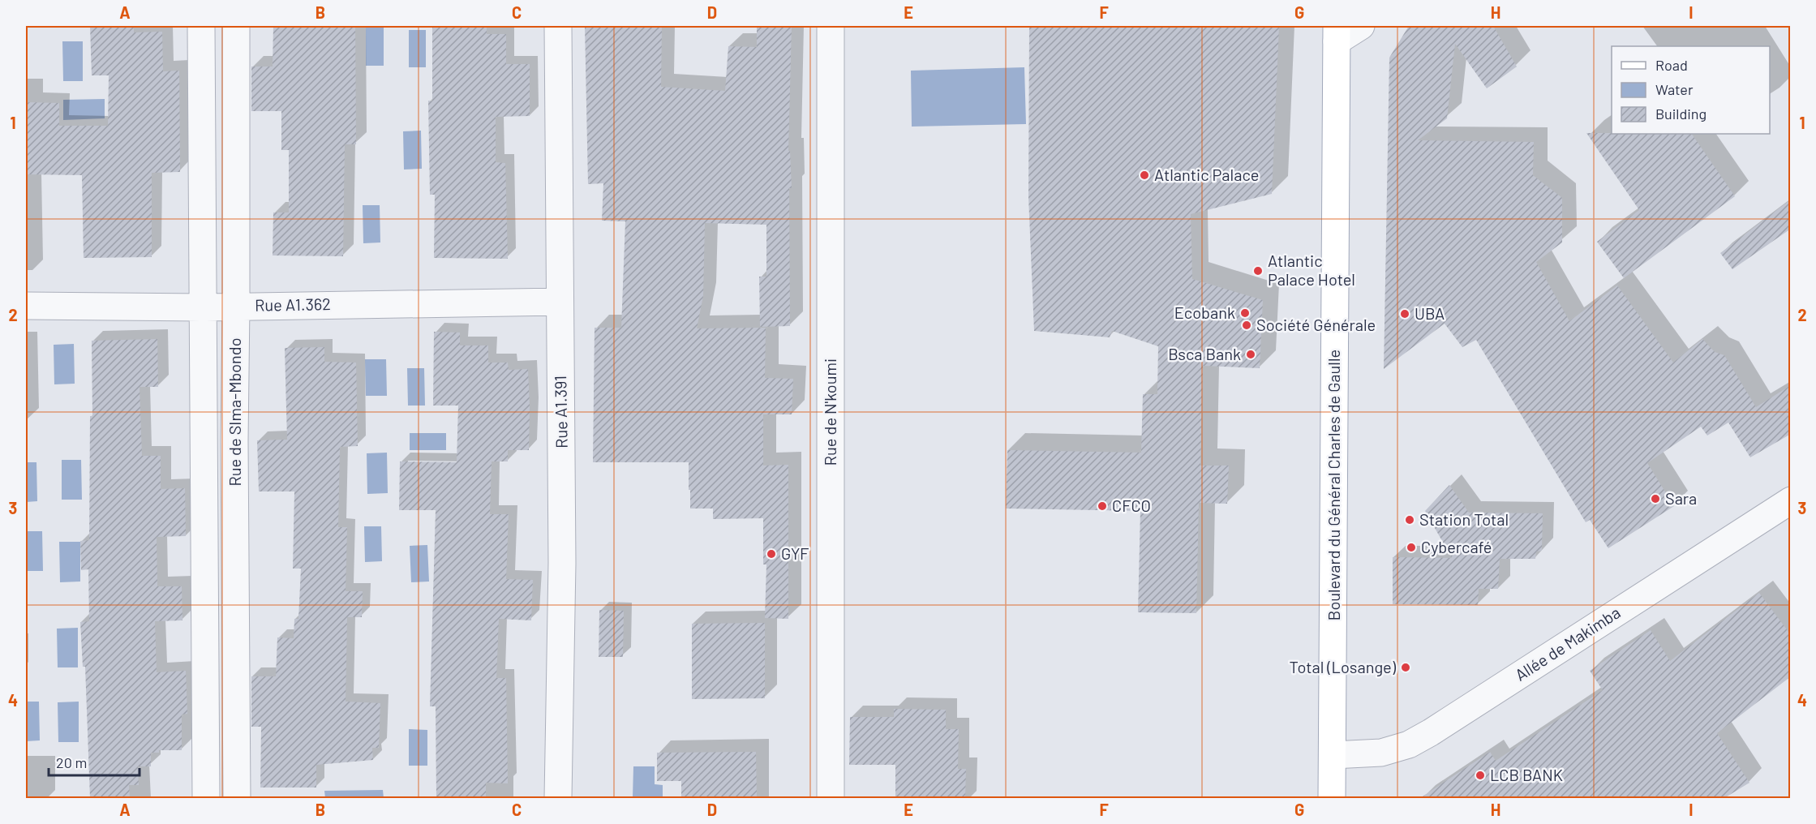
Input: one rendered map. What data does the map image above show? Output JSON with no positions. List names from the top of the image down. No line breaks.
{"streets":{"main road":["Boulevard du Général Charles de Gaulle"],"street":["Rue A1.362","Rue de SIma-Mbondo","Rue A1.391","Rue de N'koumi","Allée de Makimba"]},"crossings":[["Rue A1.362","Rue de SIma-Mbondo"],["Rue A1.362","Rue A1.391"],["Boulevard du Général Charles de Gaulle","Allée de Makimba"]],"places":["Atlantic Palace","Atlantic Palace Hotel","Ecobank","UBA","Société Générale","Bsca Bank","Sara","CFCO","Station Total","Cybercafé","GYF","Total (Losange)","LCB BANK"],"legend":["Road","Water","Building"],"scale_bar":"20 m","grid":{"columns":["A","B","C","D","E","F","G","H","I"],"rows":["1","2","3","4"]}}
